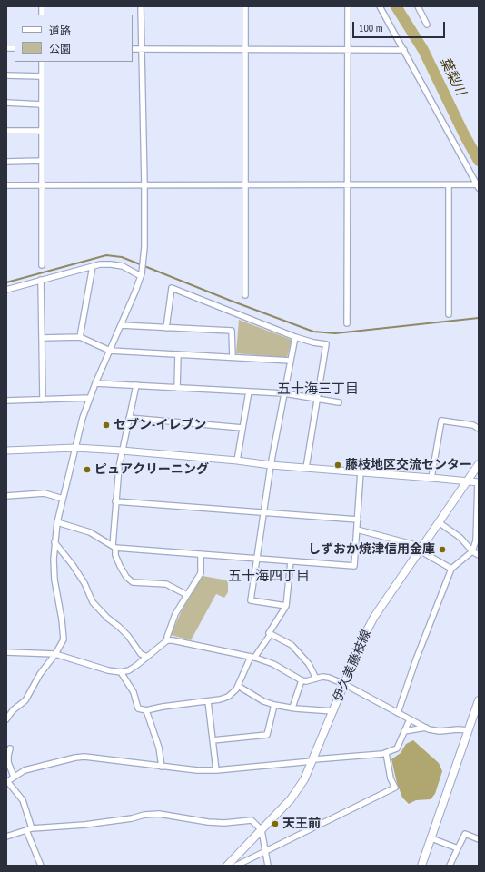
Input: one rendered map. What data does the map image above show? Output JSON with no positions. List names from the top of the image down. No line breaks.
{"streets":{"main road":["伊久美藤枝線"]},"districts":["五十海三丁目","五十海四丁目"],"water":["葉梨川"],"places":["セブン-イレブン","藤枝地区交流センター","ピュアクリーニング","しずおか焼津信用金庫","天王前"],"legend":["道路","公園"],"scale_bar":"100 m"}
